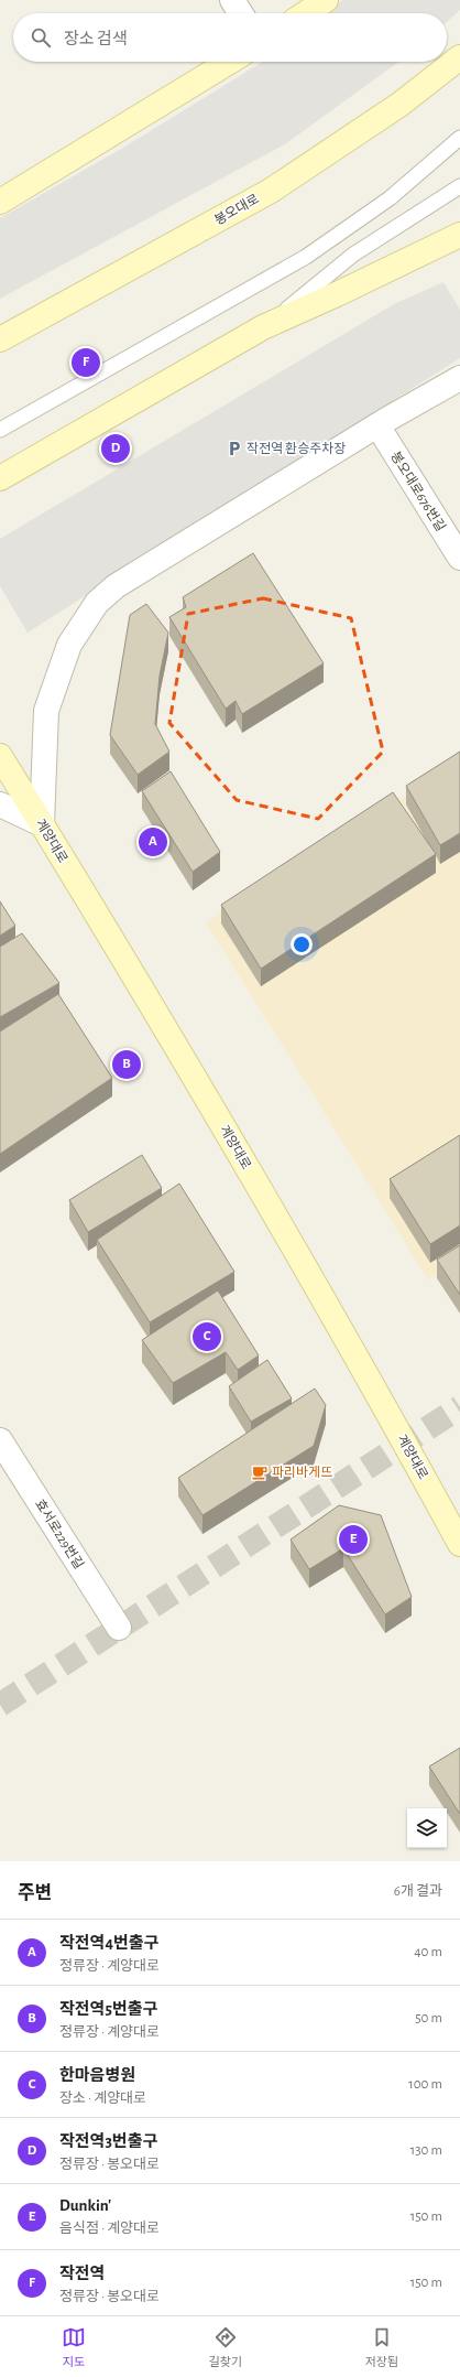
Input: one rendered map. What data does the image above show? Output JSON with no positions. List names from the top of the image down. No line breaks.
{"streets":{"main road":["봉오대로","계양대로"],"street":["봉오대로676번길","효서로229번길"]},"places":{"parking":["작전역 환승주차장"],"cafe":["파리바게뜨"]},"page":{"search":"장소 검색","pins":["F","D","A","B","C","E"],"heading":["주변","6개 결과"],"list":[{"mark":"A","name":"작전역4번출구","note":"정류장 · 계양대로","value":"40 m"},{"mark":"B","name":"작전역5번출구","note":"정류장 · 계양대로","value":"50 m"},{"mark":"C","name":"한마음병원","note":"장소 · 계양대로","value":"100 m"},{"mark":"D","name":"작전역3번출구","note":"정류장 · 봉오대로","value":"130 m"},{"mark":"E","name":"Dunkin'","note":"음식점 · 계양대로","value":"150 m"},{"mark":"F","name":"작전역","note":"정류장 · 봉오대로","value":"150 m"}],"nav":["지도","길찾기","저장됨"]}}
